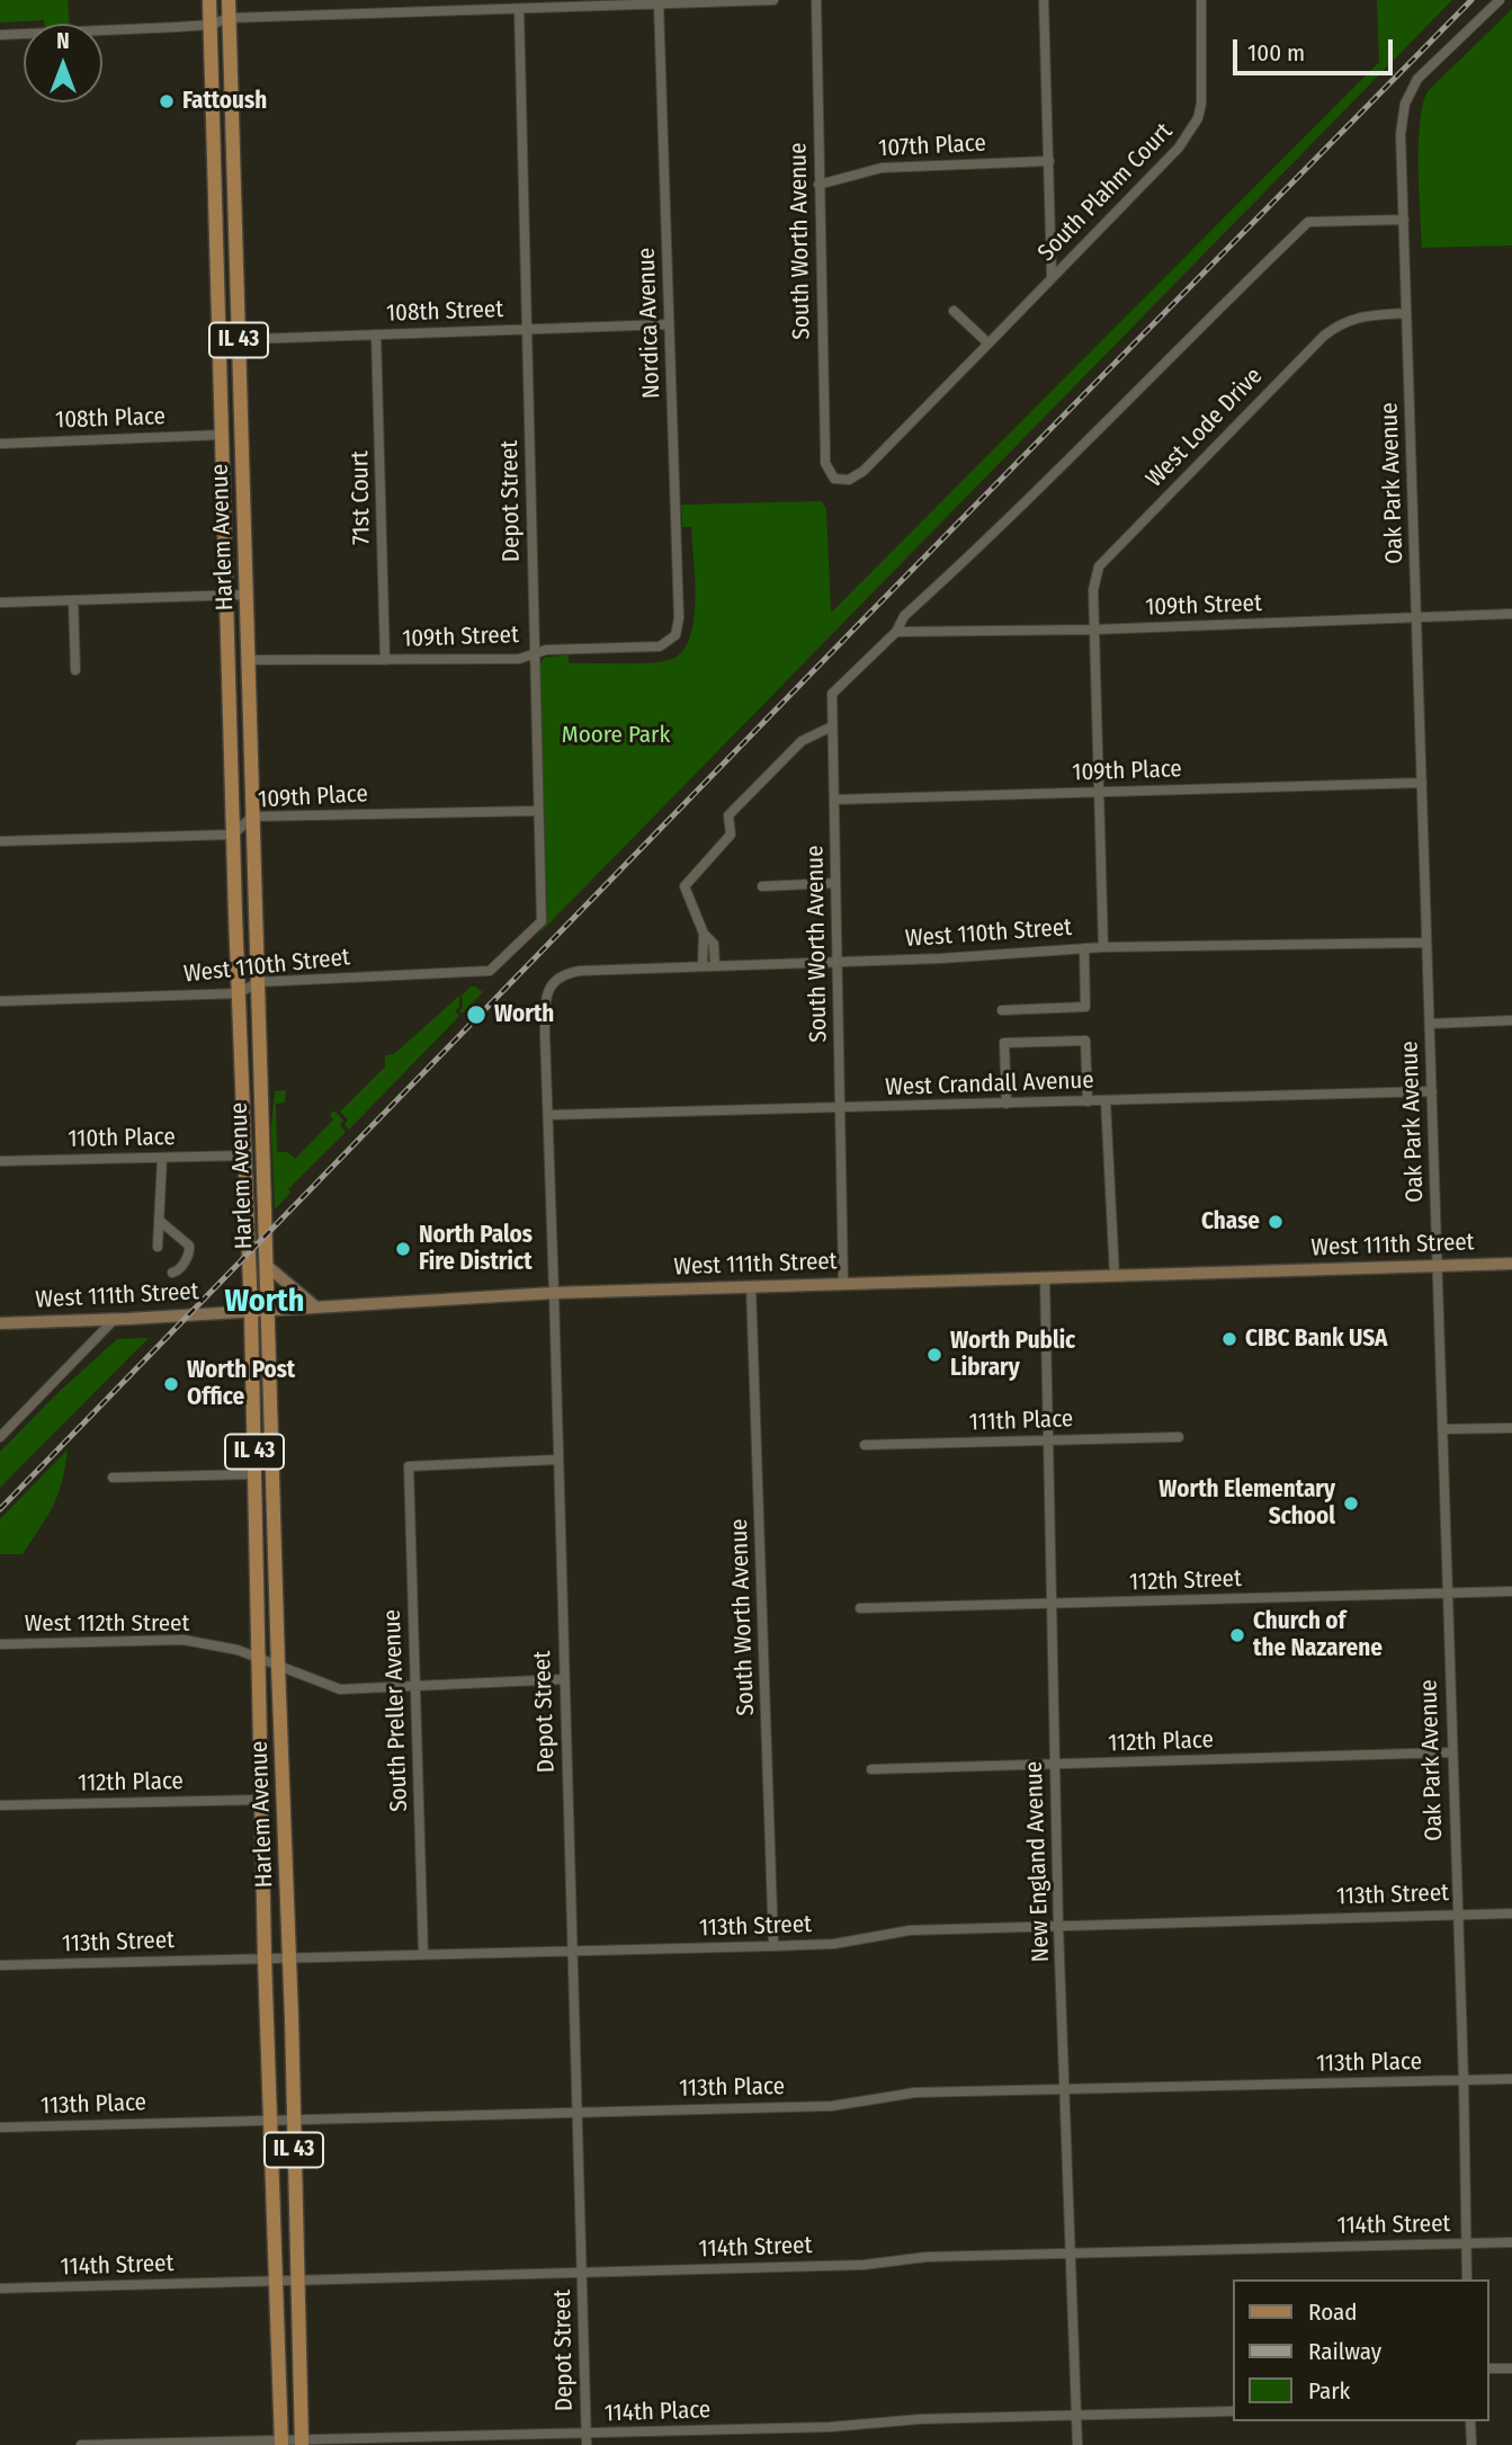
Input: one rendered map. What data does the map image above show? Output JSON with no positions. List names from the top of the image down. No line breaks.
{"streets":{"main road":["IL 43","Harlem Avenue","West 111th Street"],"street":["107th Place","South Plahm Court","South Worth Avenue","108th Street","Nordica Avenue","108th Place","West Lode Drive","Oak Park Avenue","71st Court","Depot Street","109th Street","109th Place","West 110th Street","West Crandall Avenue","110th Place","111th Place","112th Street","West 112th Street","South Preller Avenue","112th Place","New England Avenue","113th Street","113th Place","114th Street","114th Place"]},"crossings":[["107th Place","South Worth Avenue"],["South Plahm Court","South Worth Avenue"],["South Worth Avenue","Oak Park Avenue"],["South Worth Avenue","109th Street"],["South Worth Avenue","109th Place"],["South Worth Avenue","West 110th Street"],["South Worth Avenue","West Crandall Avenue"],["South Worth Avenue","West 111th Street"],["South Worth Avenue","113th Street"],["108th Street","Nordica Avenue"],["108th Street","71st Court"],["108th Street","Depot Street"],["108th Street","Harlem Avenue"],["Nordica Avenue","109th Street"],["108th Place","Harlem Avenue"],["West Lode Drive","Oak Park Avenue"],["West Lode Drive","109th Street"],["Oak Park Avenue","109th Street"],["Oak Park Avenue","109th Place"],["Oak Park Avenue","West 110th Street"],["Oak Park Avenue","West Crandall Avenue"],["Oak Park Avenue","West 111th Street"],["Oak Park Avenue","112th Street"],["Oak Park Avenue","112th Place"],["Oak Park Avenue","113th Street"],["Oak Park Avenue","113th Place"],["Oak Park Avenue","114th Street"],["71st Court","109th Street"],["Depot Street","109th Street"],["Depot Street","109th Place"],["Depot Street","West 110th Street"],["Depot Street","West Crandall Avenue"],["Depot Street","West 111th Street"],["Depot Street","South Preller Avenue"],["Depot Street","113th Street"],["Depot Street","113th Place"],["Depot Street","114th Street"],["Depot Street","114th Place"],["Harlem Avenue","109th Street"],["Harlem Avenue","109th Place"],["Harlem Avenue","West 110th Street"],["Harlem Avenue","110th Place"],["Harlem Avenue","West 111th Street"],["Harlem Avenue","West 112th Street"],["Harlem Avenue","112th Place"],["Harlem Avenue","113th Street"],["Harlem Avenue","113th Place"],["Harlem Avenue","114th Street"],["Harlem Avenue","114th Place"],["West 111th Street","New England Avenue"],["111th Place","New England Avenue"],["112th Street","New England Avenue"],["South Preller Avenue","113th Street"],["112th Place","New England Avenue"],["New England Avenue","113th Street"],["New England Avenue","113th Place"],["New England Avenue","114th Street"],["New England Avenue","114th Place"]],"districts":["Worth"],"parks":["Moore Park"],"places":["Fattoush","Worth","Chase","North Palos Fire District","CIBC Bank USA","Worth Public Library","Worth Post Office","Worth Elementary School","Church of the Nazarene"],"legend":["Road","Railway","Park"],"scale_bar":"100 m","north":"top"}
